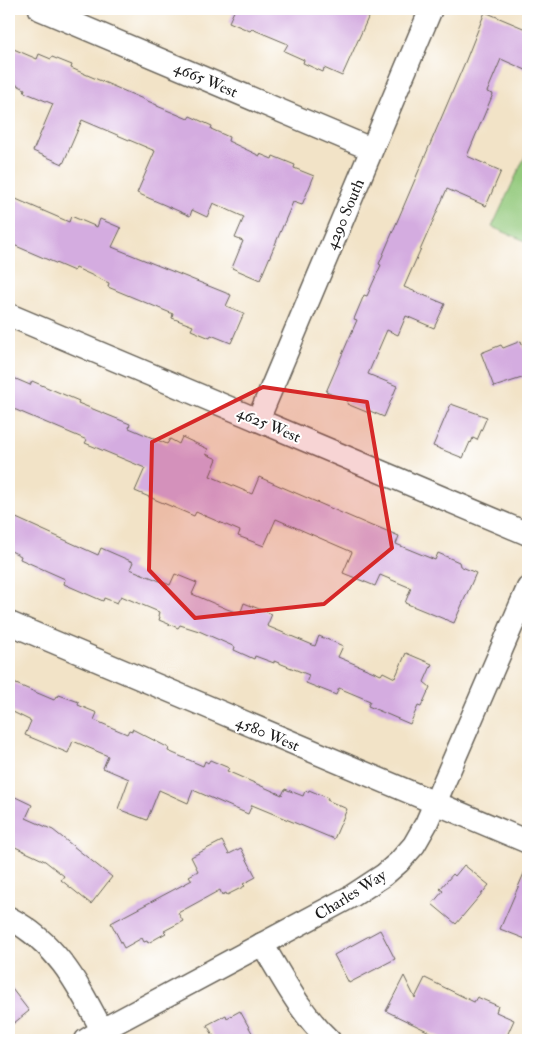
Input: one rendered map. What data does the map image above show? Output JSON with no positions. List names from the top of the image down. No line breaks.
{"streets":{"street":["4665 West","4290 South","4625 West","4580 West","Charles Way"]},"crossings":[["4665 West","4290 South"],["4290 South","4625 West"],["4580 West","Charles Way"]]}
